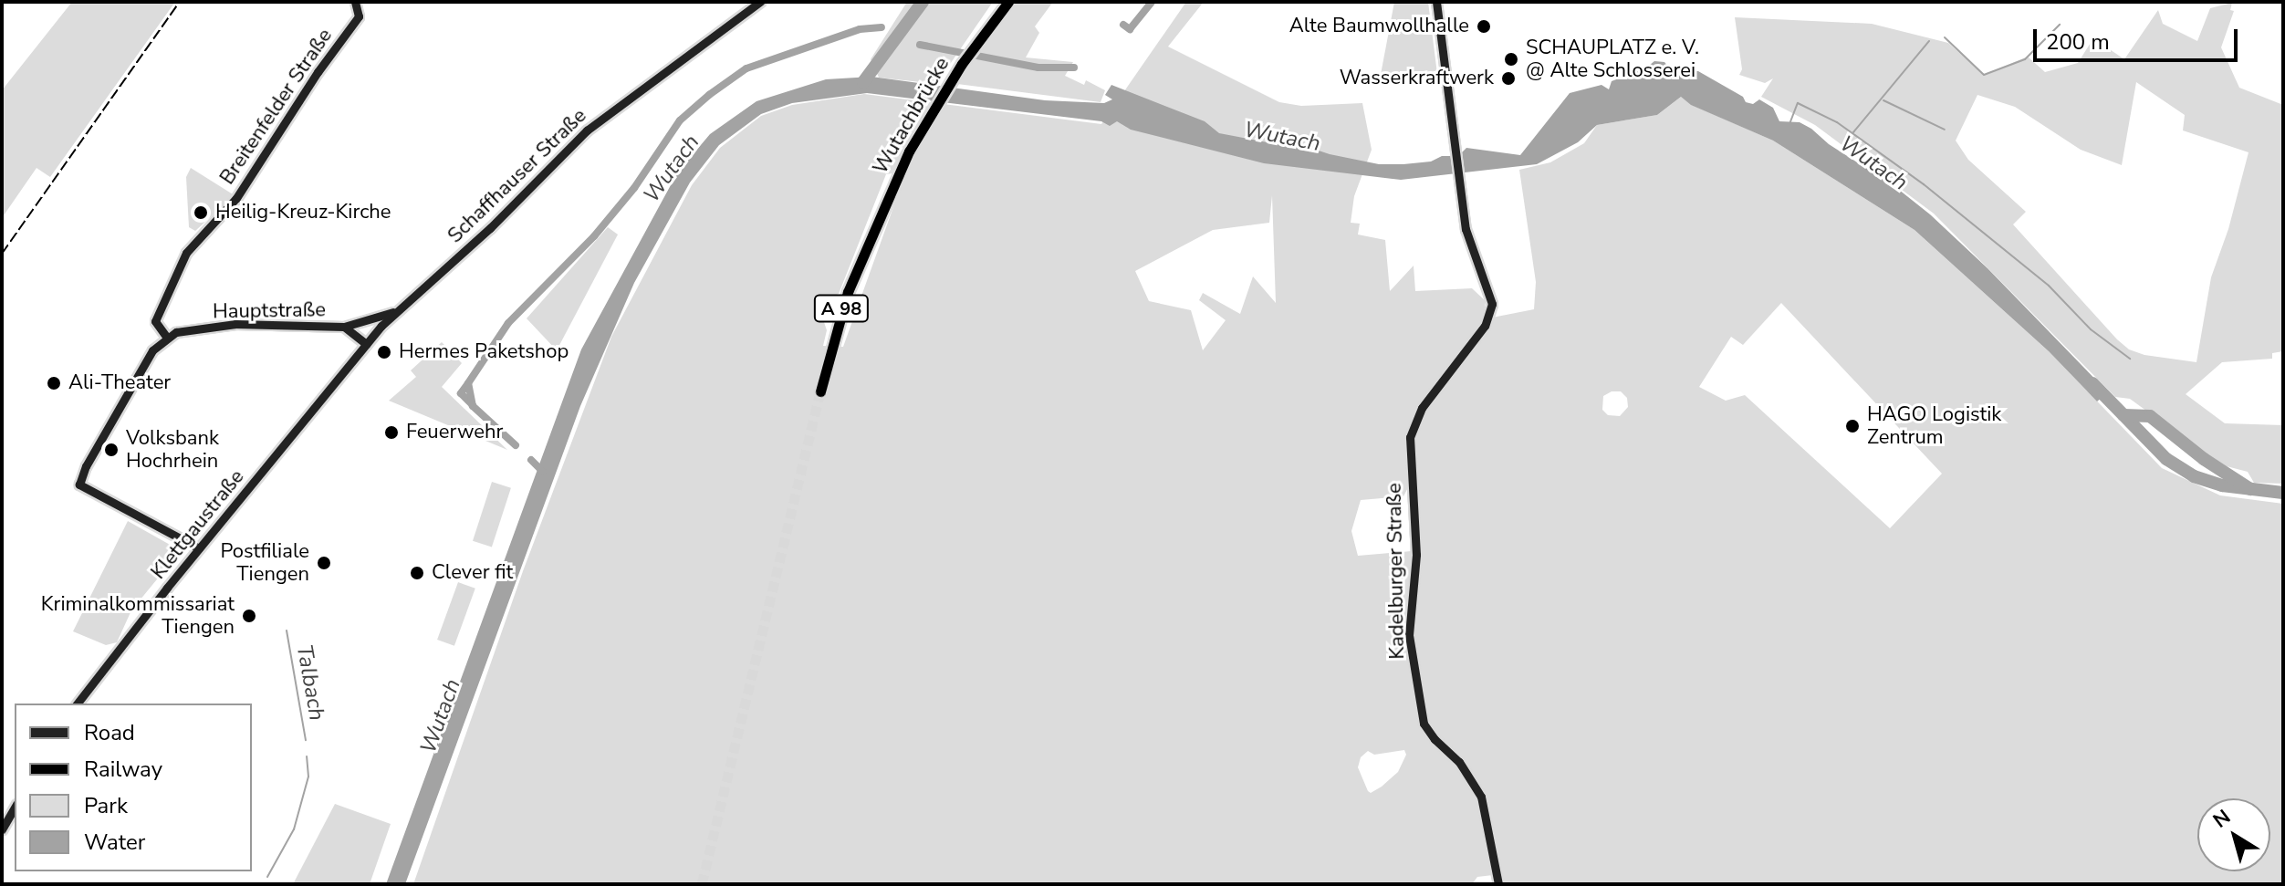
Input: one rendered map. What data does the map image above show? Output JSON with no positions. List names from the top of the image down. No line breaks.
{"streets":{"highway":["Wutachbrücke","A 98"],"main road":["Breitenfelder Straße","Schaffhauser Straße","Hauptstraße","Klettgaustraße","Kadelburger Straße"]},"crossings":[["Breitenfelder Straße","Hauptstraße"],["Wutachbrücke","A 98"],["Schaffhauser Straße","Hauptstraße"],["Schaffhauser Straße","Klettgaustraße"]],"water":["Wutach","Talbach"],"places":["Alte Baumwollhalle","SCHAUPLATZ e. V. @ Alte Schlosserei","Wasserkraftwerk","Heilig-Kreuz-Kirche","Hermes Paketshop","Ali-Theater","HAGO Logistik Zentrum","Feuerwehr","Volksbank Hochrhein","Postfiliale Tiengen","Clever fit","Kriminalkommissariat Tiengen"],"legend":["Road","Railway","Park","Water"],"scale_bar":"200 m","north":"top left"}
